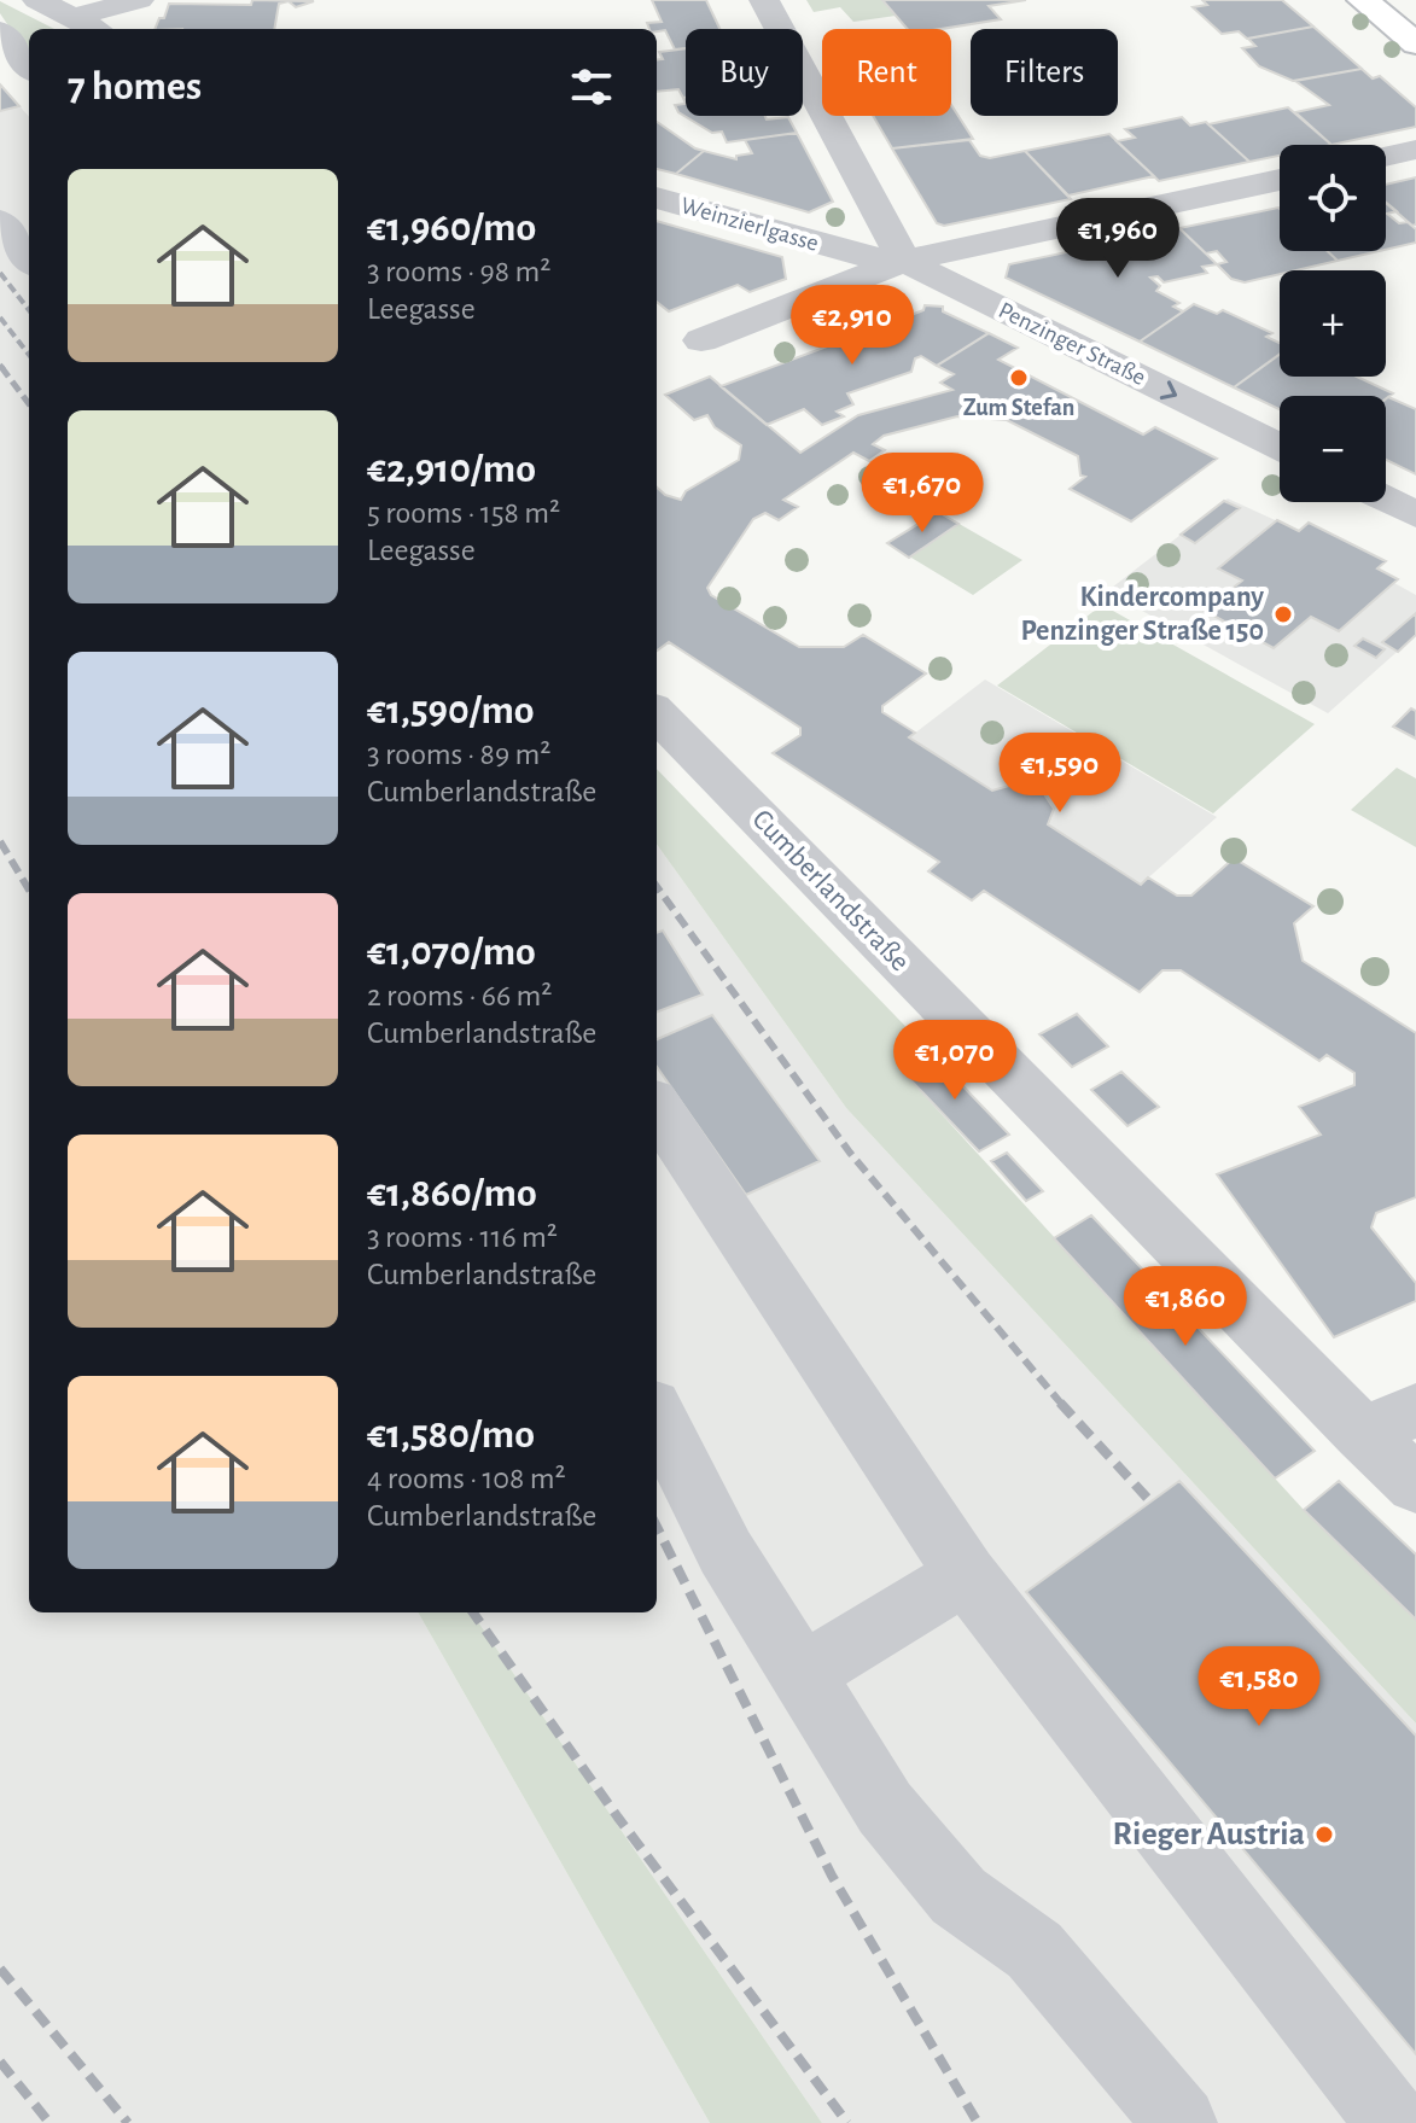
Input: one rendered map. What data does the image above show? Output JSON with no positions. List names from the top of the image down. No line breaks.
{"streets":{"street":["Weinzierlgasse","Penzinger Straße","Cumberlandstraße"]},"crossings":[["Weinzierlgasse","Penzinger Straße"]],"one_way":["Penzinger Straße"],"places":["Zum Stefan","Kindercompany Penzinger Straße 150","Rieger Austria"],"page":{"chip":["Buy","Rent","Filters"],"heading":"7 homes","map_buttons":["+","−"],"list":[{"name":"€1,960/mo","note":"3 rooms · 98 m² · Leegasse"},{"name":"€2,910/mo","note":"5 rooms · 158 m² · Leegasse"},{"name":"€1,590/mo","note":"3 rooms · 89 m² · Cumberlandstraße"},{"name":"€1,070/mo","note":"2 rooms · 66 m² · Cumberlandstraße"},{"name":"€1,860/mo","note":"3 rooms · 116 m² · Cumberlandstraße"},{"name":"€1,580/mo","note":"4 rooms · 108 m² · Cumberlandstraße"}],"price":["€1,960","€2,910","€1,670","€1,590","€1,070","€1,860","€1,580"]}}
